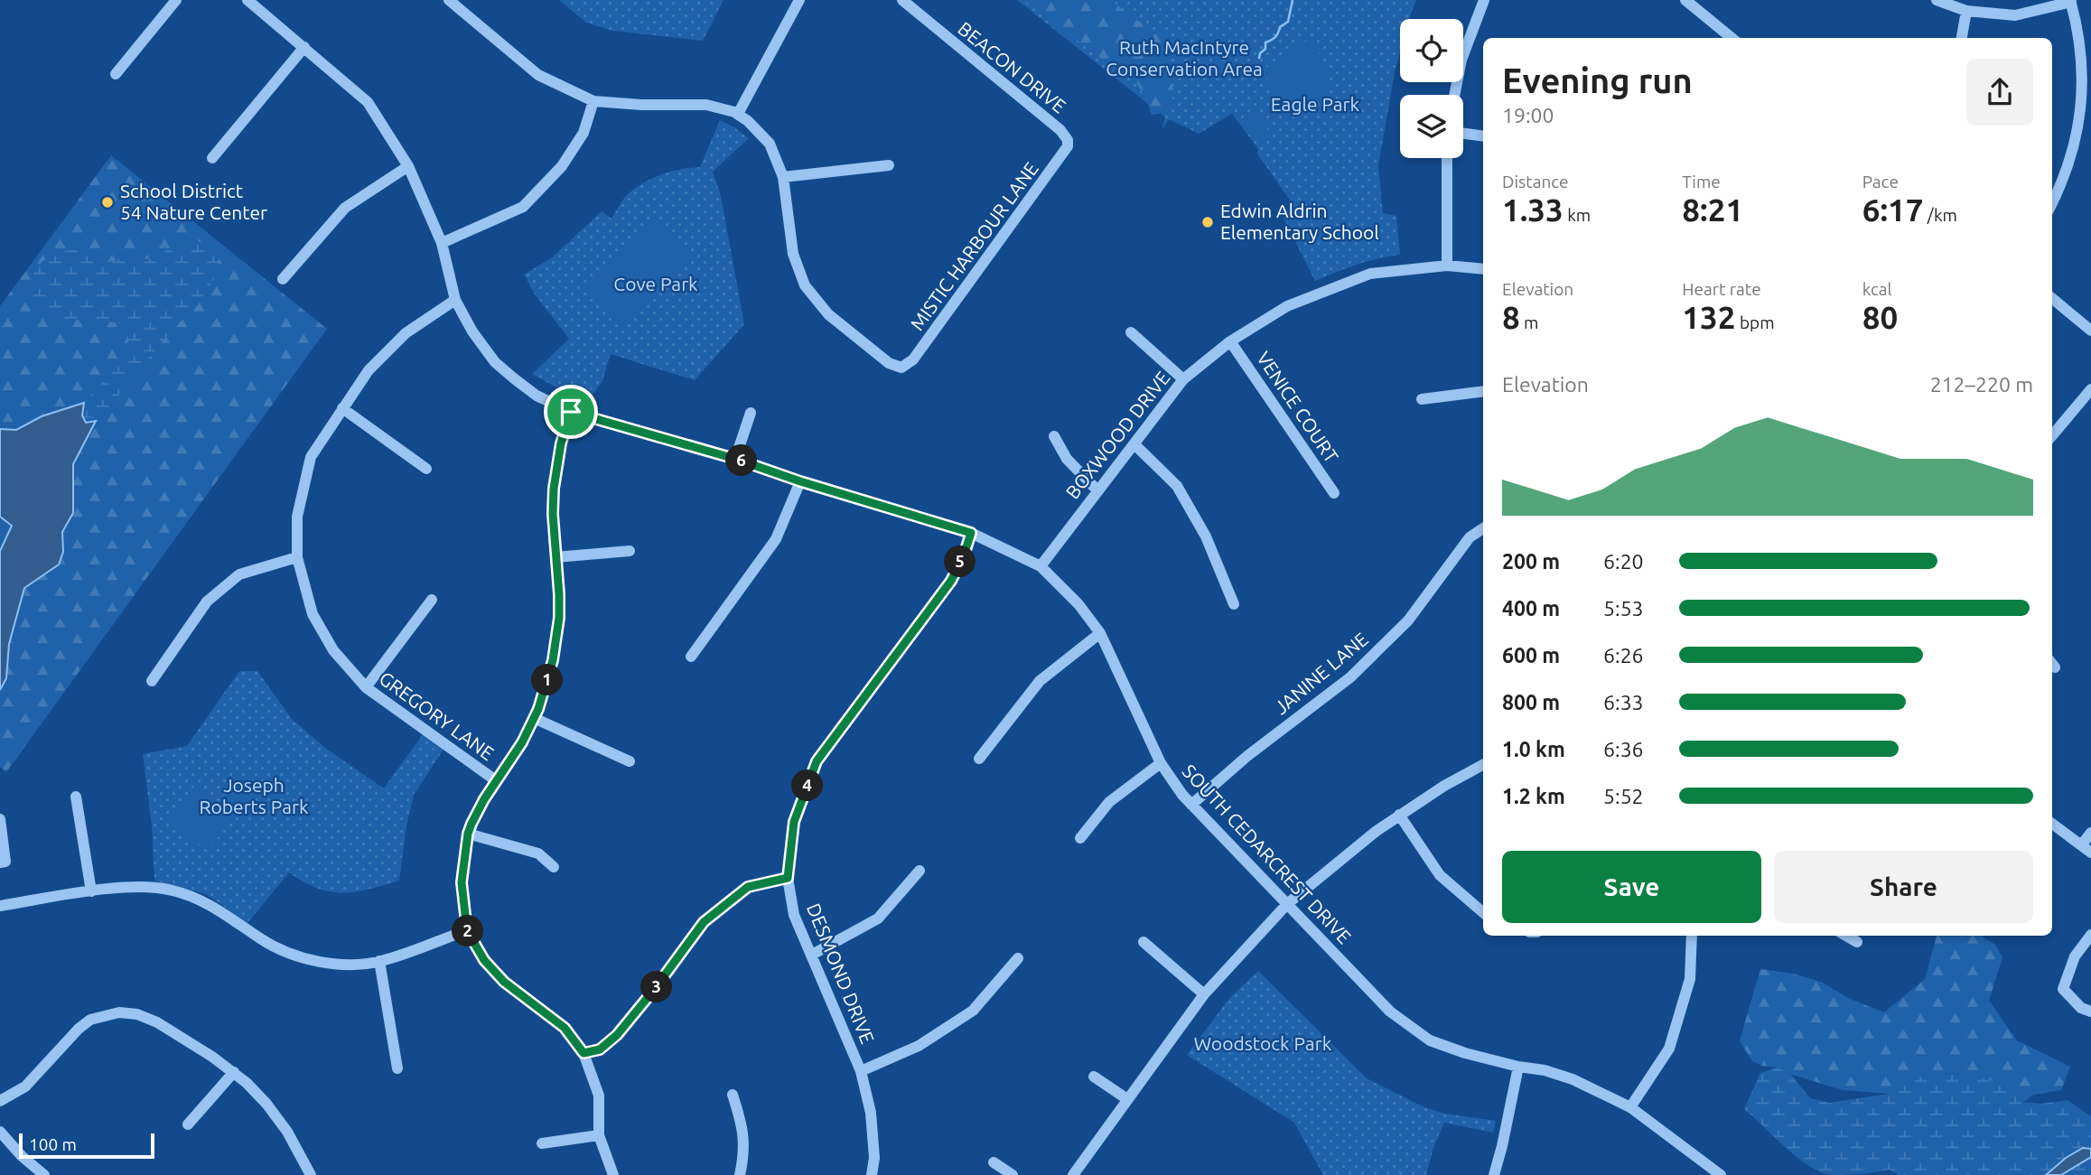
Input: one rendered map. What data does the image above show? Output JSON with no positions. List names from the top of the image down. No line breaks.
{"streets":{"street":["BEACON DRIVE","MISTIC HARBOUR LANE","VENICE COURT","BOXWOOD DRIVE","JANINE LANE","GREGORY LANE","SOUTH CEDARCREST DRIVE","DESMOND DRIVE"]},"crossings":[["BEACON DRIVE","MISTIC HARBOUR LANE"],["VENICE COURT","BOXWOOD DRIVE"],["BOXWOOD DRIVE","SOUTH CEDARCREST DRIVE"],["JANINE LANE","SOUTH CEDARCREST DRIVE"],["GREGORY LANE","SOUTH CEDARCREST DRIVE"],["SOUTH CEDARCREST DRIVE","DESMOND DRIVE"]],"parks":["Ruth MacIntyre Conservation Area","Eagle Park","Cove Park","Joseph Roberts Park","Woodstock Park"],"places":["School District 54 Nature Center","Edwin Aldrin Elementary School"],"scale_bar":"100 m","page":{"heading":["Evening run","19:00"],"stats":[["Distance","1.33 km"],["Time","8:21"],["Pace","6:17 /km"],["Elevation","8 m"],["Heart rate","132 bpm"],["kcal","80"]],"chart":["Elevation","212–220 m"],"pins":["6","5","1","4","2","3"],"list":[{"name":"200 m","note":"6:20"},{"name":"400 m","note":"5:53"},{"name":"600 m","note":"6:26"},{"name":"800 m","note":"6:33"},{"name":"1.0 km","note":"6:36"},{"name":"1.2 km","note":"5:52"}],"buttons":["Save","Share"],"scale":"100 m"}}
